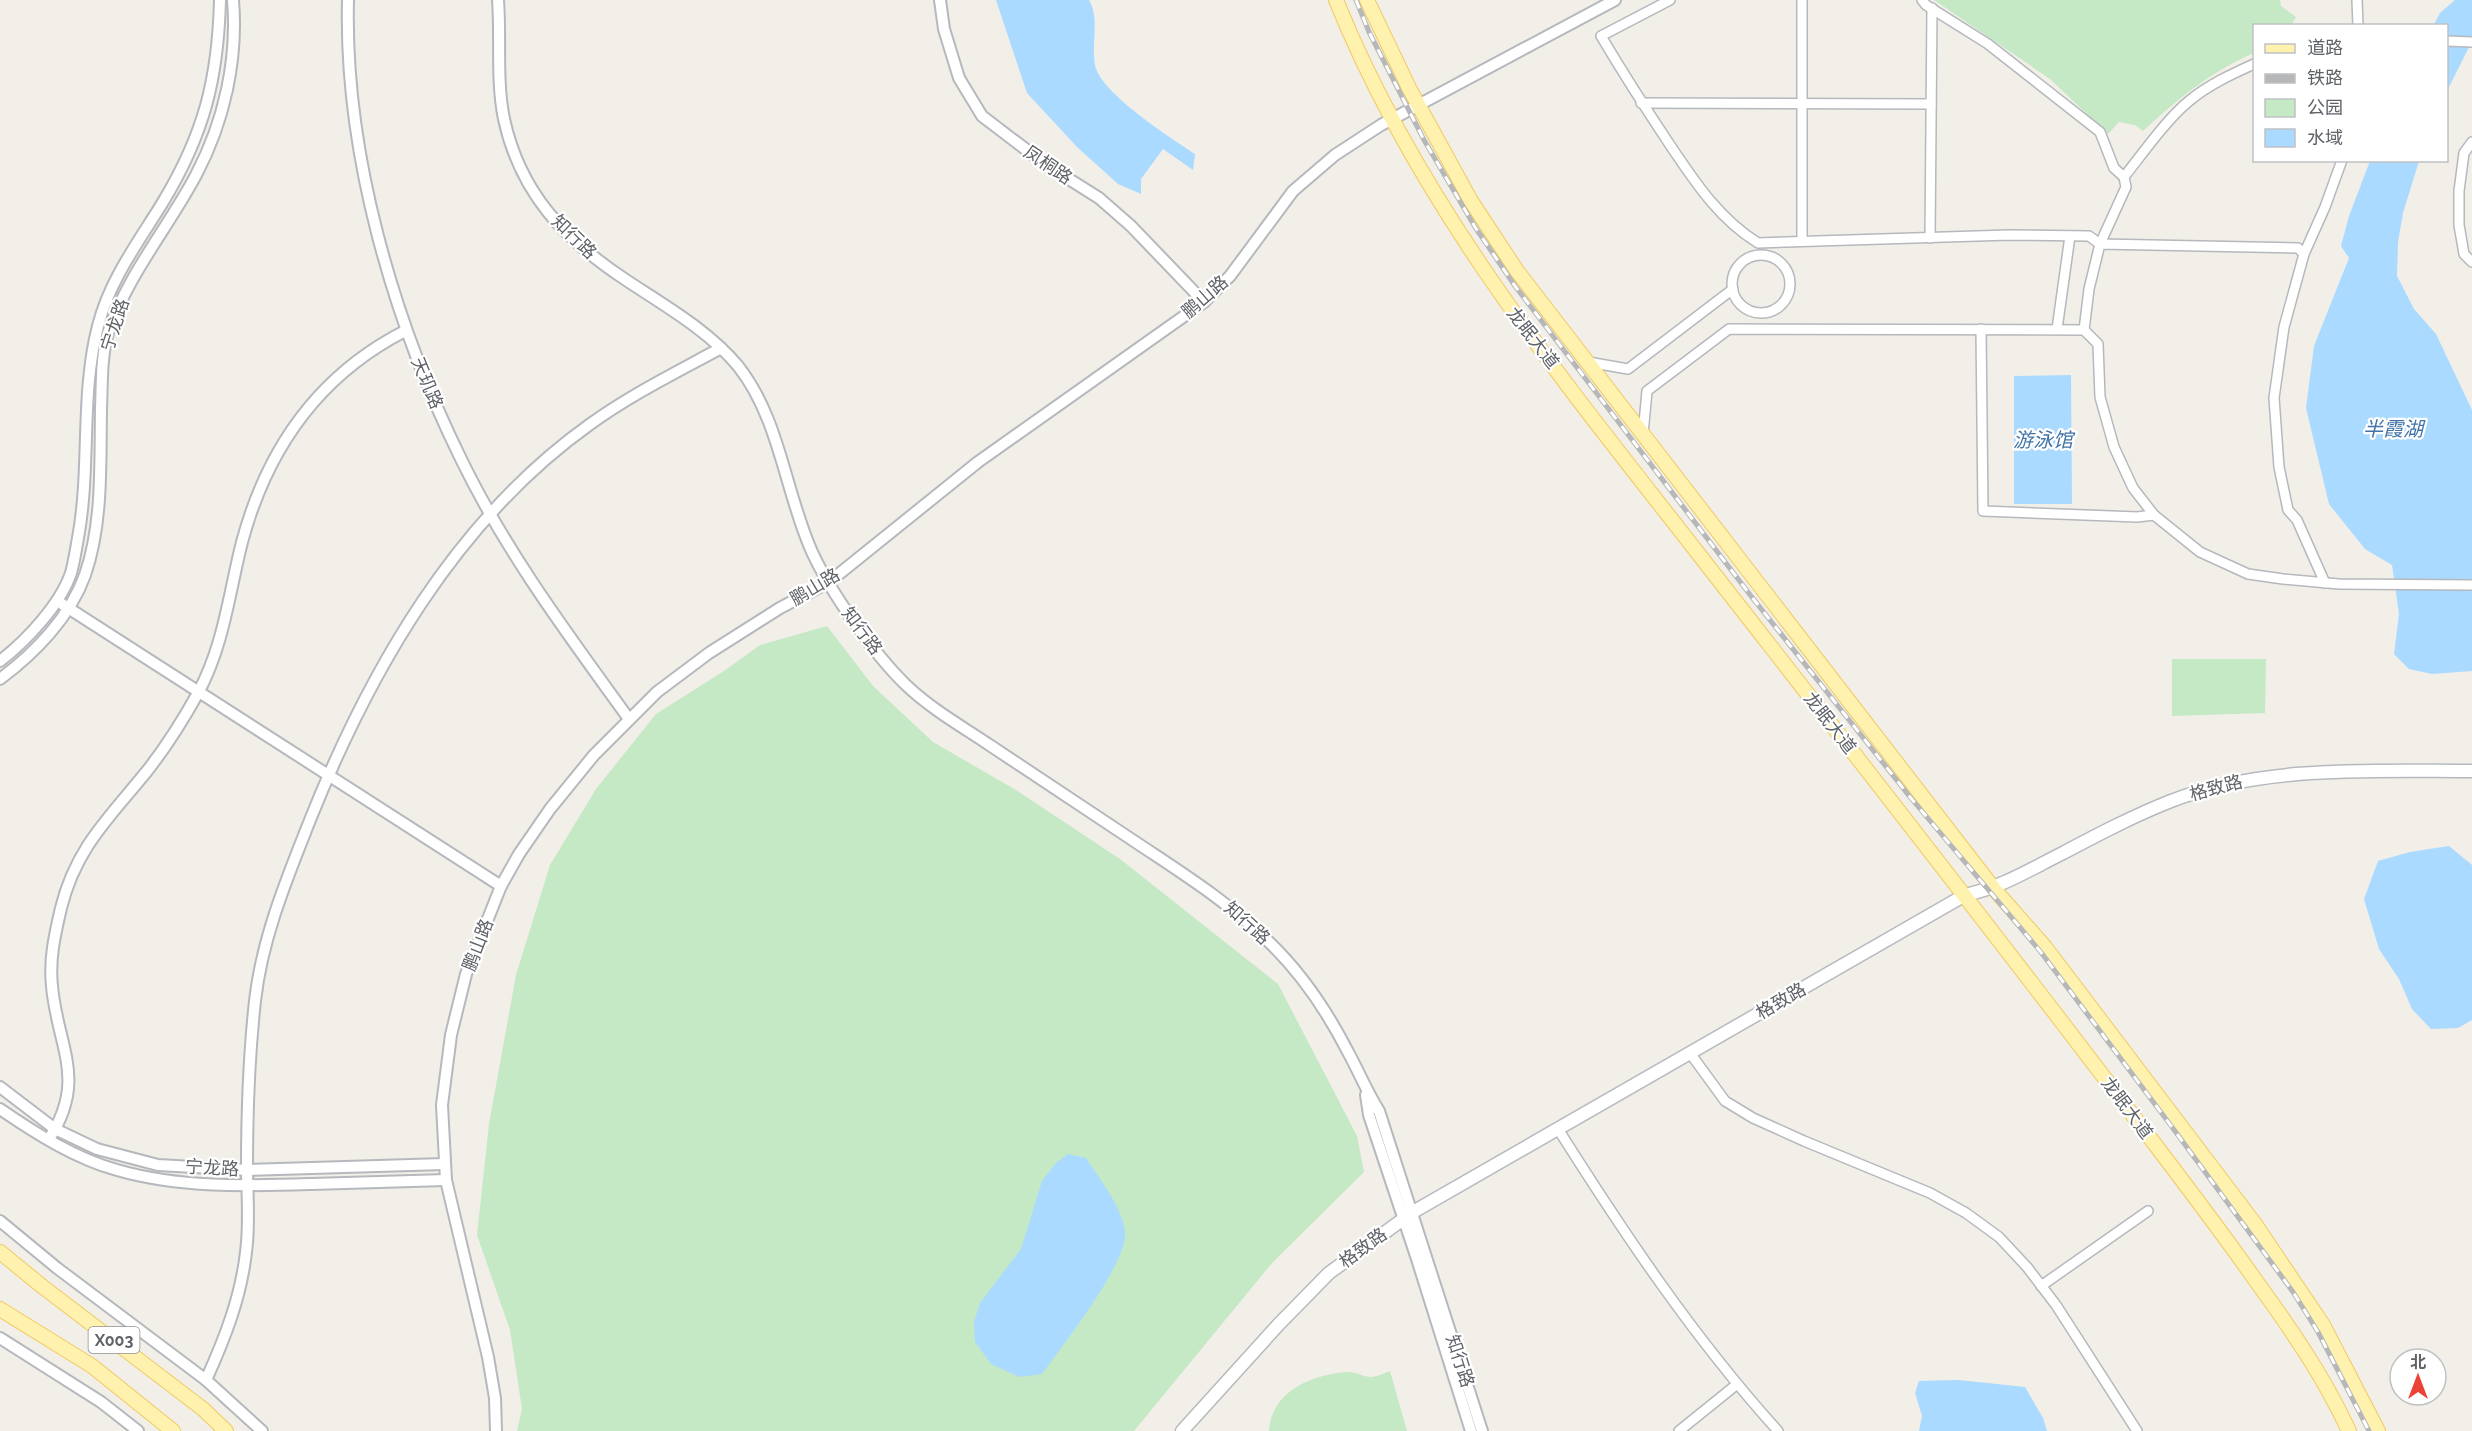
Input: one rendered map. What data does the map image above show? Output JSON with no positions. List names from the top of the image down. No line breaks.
{"streets":{"main road":["龙眠大道","格致路","X003"],"street":["凤桐路","知行路","鹏山路","宁龙路","天玑路"]},"crossings":[["凤桐路","鹏山路"],["知行路","鹏山路"],["知行路","格致路"],["鹏山路","宁龙路"],["鹏山路","龙眠大道"],["鹏山路","天玑路"],["龙眠大道","格致路"]],"water":["半霞湖","游泳馆"],"legend":["道路","铁路","公园","水域"],"north":"top"}
